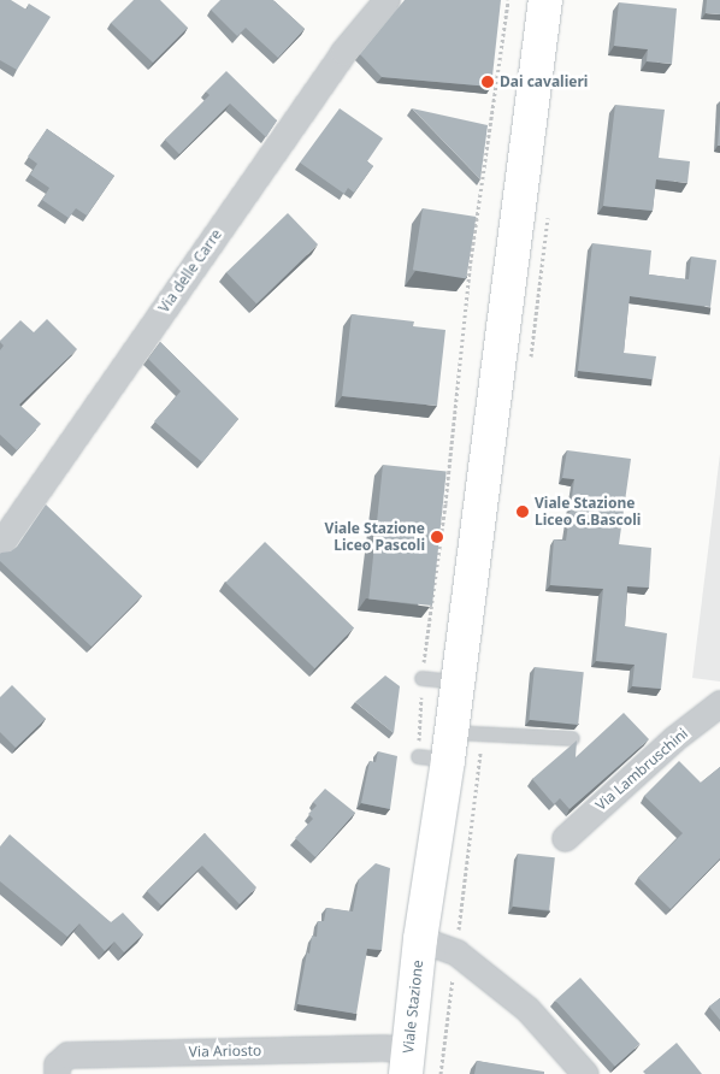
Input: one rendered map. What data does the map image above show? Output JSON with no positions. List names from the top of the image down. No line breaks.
{"streets":{"main road":["Viale Stazione"],"street":["Via delle Carre","Via Lambruschini","Via Ariosto"]},"crossings":[["Viale Stazione","Via Ariosto"]],"places":["Dai cavalieri","Viale Stazione Liceo G.Bascoli","Viale Stazione Liceo Pascoli"]}
